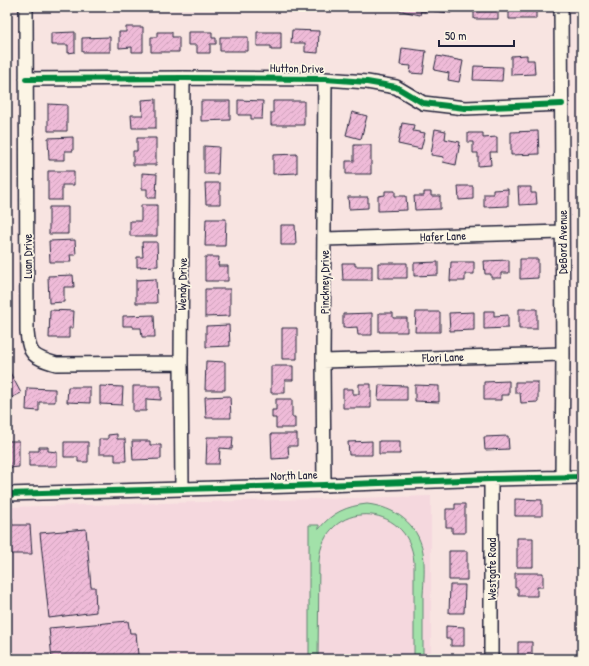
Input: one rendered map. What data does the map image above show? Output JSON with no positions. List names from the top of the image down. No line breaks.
{"streets":{"street":["Hutton Drive","Hafer Lane","DeBord Avenue","Luan Drive","Pinckney Drive","Wendy Drive","Flori Lane","North Lane","Westgate Road"]},"crossings":[["Hutton Drive","DeBord Avenue"],["Hutton Drive","Luan Drive"],["Hutton Drive","Pinckney Drive"],["Hutton Drive","Wendy Drive"],["Hafer Lane","DeBord Avenue"],["Hafer Lane","Pinckney Drive"],["DeBord Avenue","Flori Lane"],["DeBord Avenue","North Lane"],["Luan Drive","Wendy Drive"],["Pinckney Drive","Flori Lane"],["Pinckney Drive","North Lane"],["Wendy Drive","North Lane"],["North Lane","Westgate Road"]],"scale_bar":"50 m"}
